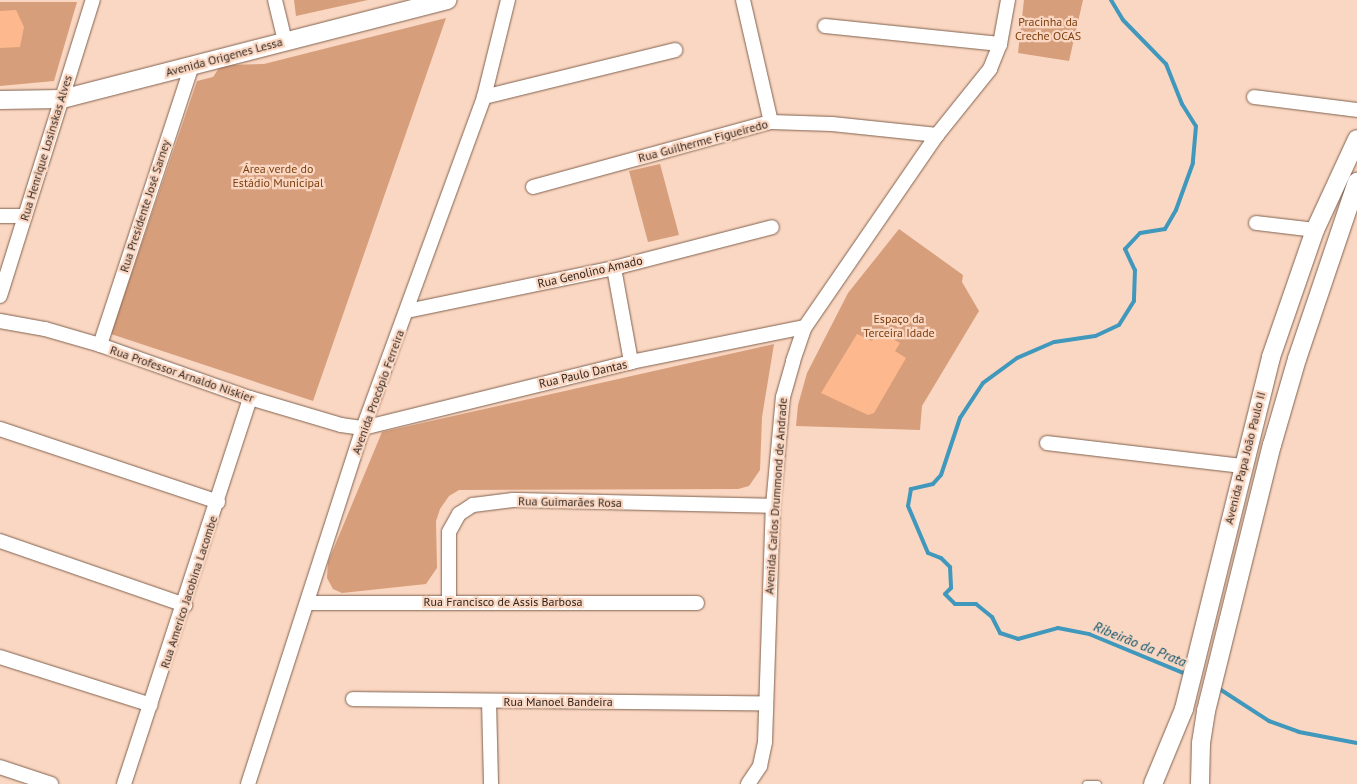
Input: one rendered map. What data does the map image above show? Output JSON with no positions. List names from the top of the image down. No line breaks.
{"streets":{"street":["Avenida Origenes Lessa","Rua Guilherme Figueiredo","Rua Henrique Losinskas Alves","Rua Presidente José Sarney","Rua Genolino Amado","Rua Professor Arnaldo Niskier","Rua Paulo Dantas","Avenida Procópio Ferreira","Avenida Papa João Paulo II","Avenida Carlos Drummond de Andrade","Rua Guimarães Rosa","Rua Americo Jacobina Lacombe","Rua Francisco de Assis Barbosa","Rua Manoel Bandeira"]},"crossings":[["Avenida Origenes Lessa","Rua Henrique Losinskas Alves"],["Avenida Origenes Lessa","Rua Presidente José Sarney"],["Rua Guilherme Figueiredo","Avenida Carlos Drummond de Andrade"],["Rua Presidente José Sarney","Rua Professor Arnaldo Niskier"],["Rua Genolino Amado","Avenida Procópio Ferreira"],["Rua Professor Arnaldo Niskier","Rua Paulo Dantas"],["Rua Professor Arnaldo Niskier","Avenida Procópio Ferreira"],["Rua Professor Arnaldo Niskier","Rua Americo Jacobina Lacombe"],["Rua Paulo Dantas","Avenida Procópio Ferreira"],["Rua Paulo Dantas","Avenida Carlos Drummond de Andrade"],["Avenida Procópio Ferreira","Rua Francisco de Assis Barbosa"],["Avenida Carlos Drummond de Andrade","Rua Guimarães Rosa"],["Avenida Carlos Drummond de Andrade","Rua Manoel Bandeira"],["Rua Guimarães Rosa","Rua Francisco de Assis Barbosa"]],"water":["Ribeirão da Prata"],"parks":["Pracinha da Creche OCAS","Área verde do Estádio Municipal","Espaço da Terceira Idade"]}
